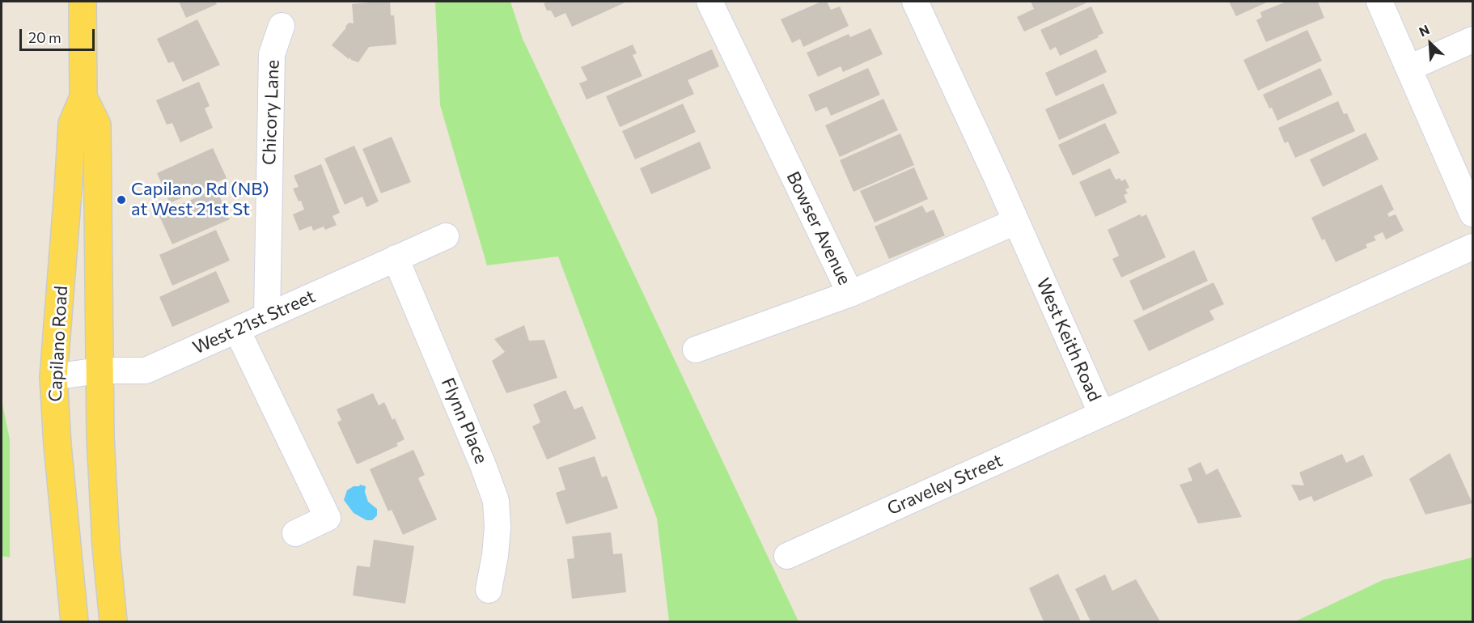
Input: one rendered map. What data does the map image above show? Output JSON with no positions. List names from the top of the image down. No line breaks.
{"streets":{"main road":["Capilano Road"],"street":["Chicory Lane","Bowser Avenue","West 21st Street","West Keith Road","Flynn Place","Graveley Street"]},"crossings":[["Chicory Lane","West 21st Street"],["Bowser Avenue","West Keith Road"],["West 21st Street","Capilano Road"],["West 21st Street","Flynn Place"],["West Keith Road","Graveley Street"]],"places":["Capilano Rd (NB) at West 21st St"],"scale_bar":"20 m","north":"top left"}
